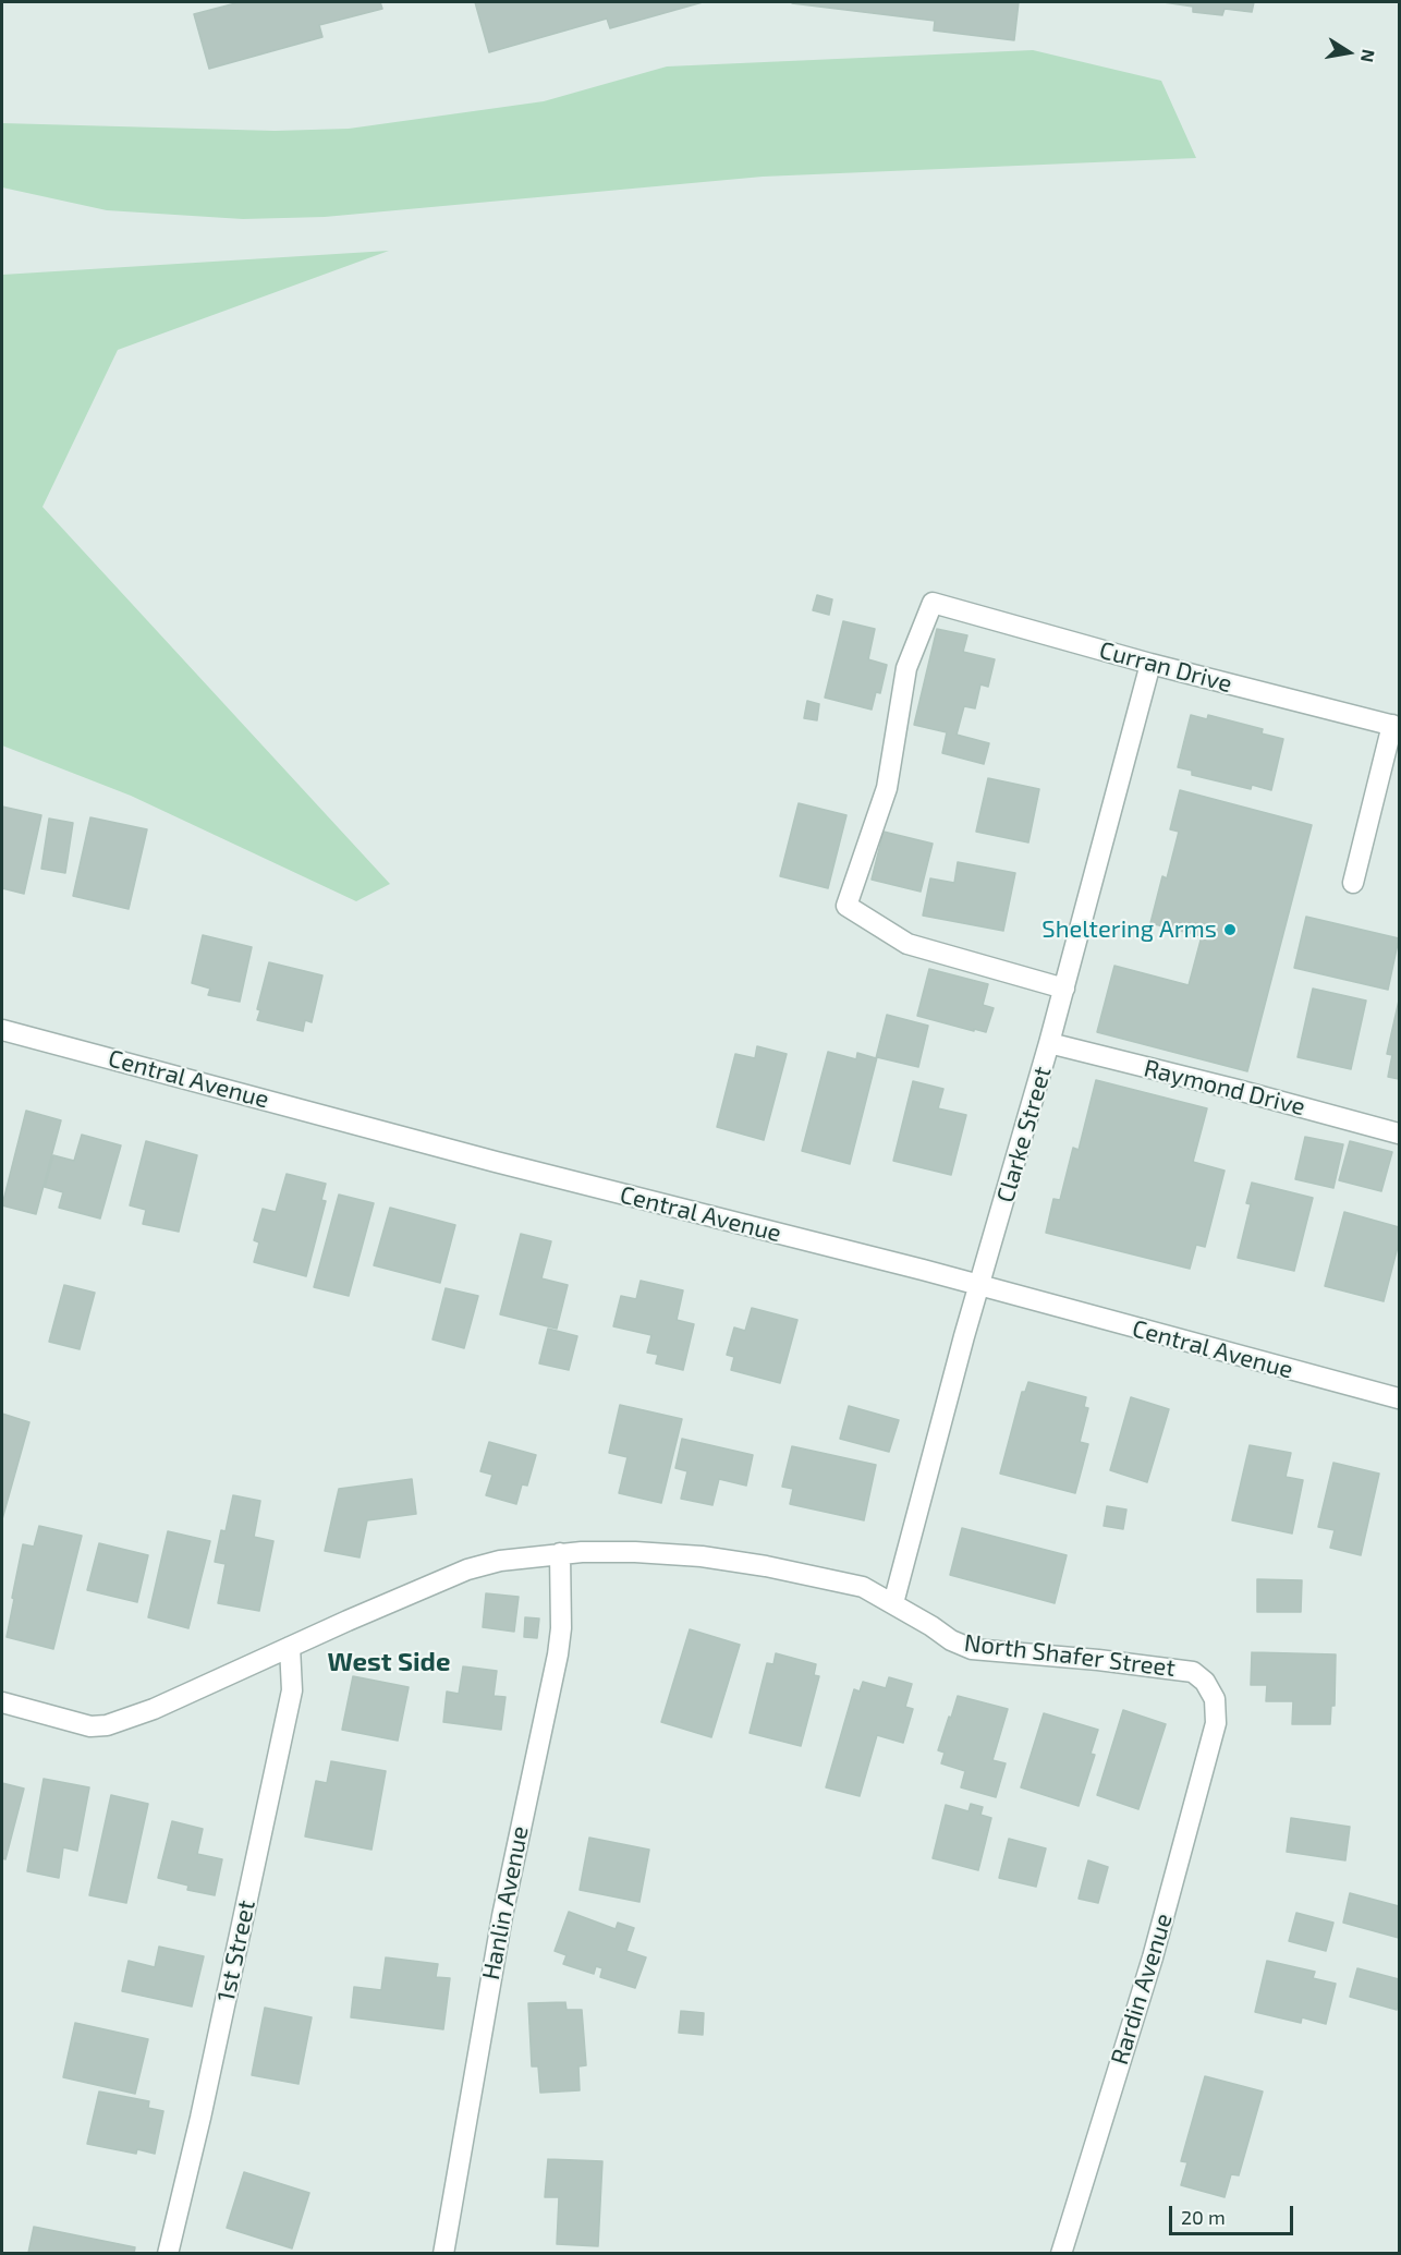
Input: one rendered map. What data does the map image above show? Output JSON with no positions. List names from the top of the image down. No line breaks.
{"streets":{"street":["Curran Drive","Central Avenue","Raymond Drive","Clarke Street","North Shafer Street","Hanlin Avenue","1st Street","Rardin Avenue"]},"crossings":[["Curran Drive","Clarke Street"],["Central Avenue","Clarke Street"],["Raymond Drive","Clarke Street"],["Clarke Street","North Shafer Street"],["North Shafer Street","Hanlin Avenue"],["North Shafer Street","1st Street"],["North Shafer Street","Rardin Avenue"]],"districts":["West Side"],"places":["Sheltering Arms"],"scale_bar":"20 m","north":"right"}
